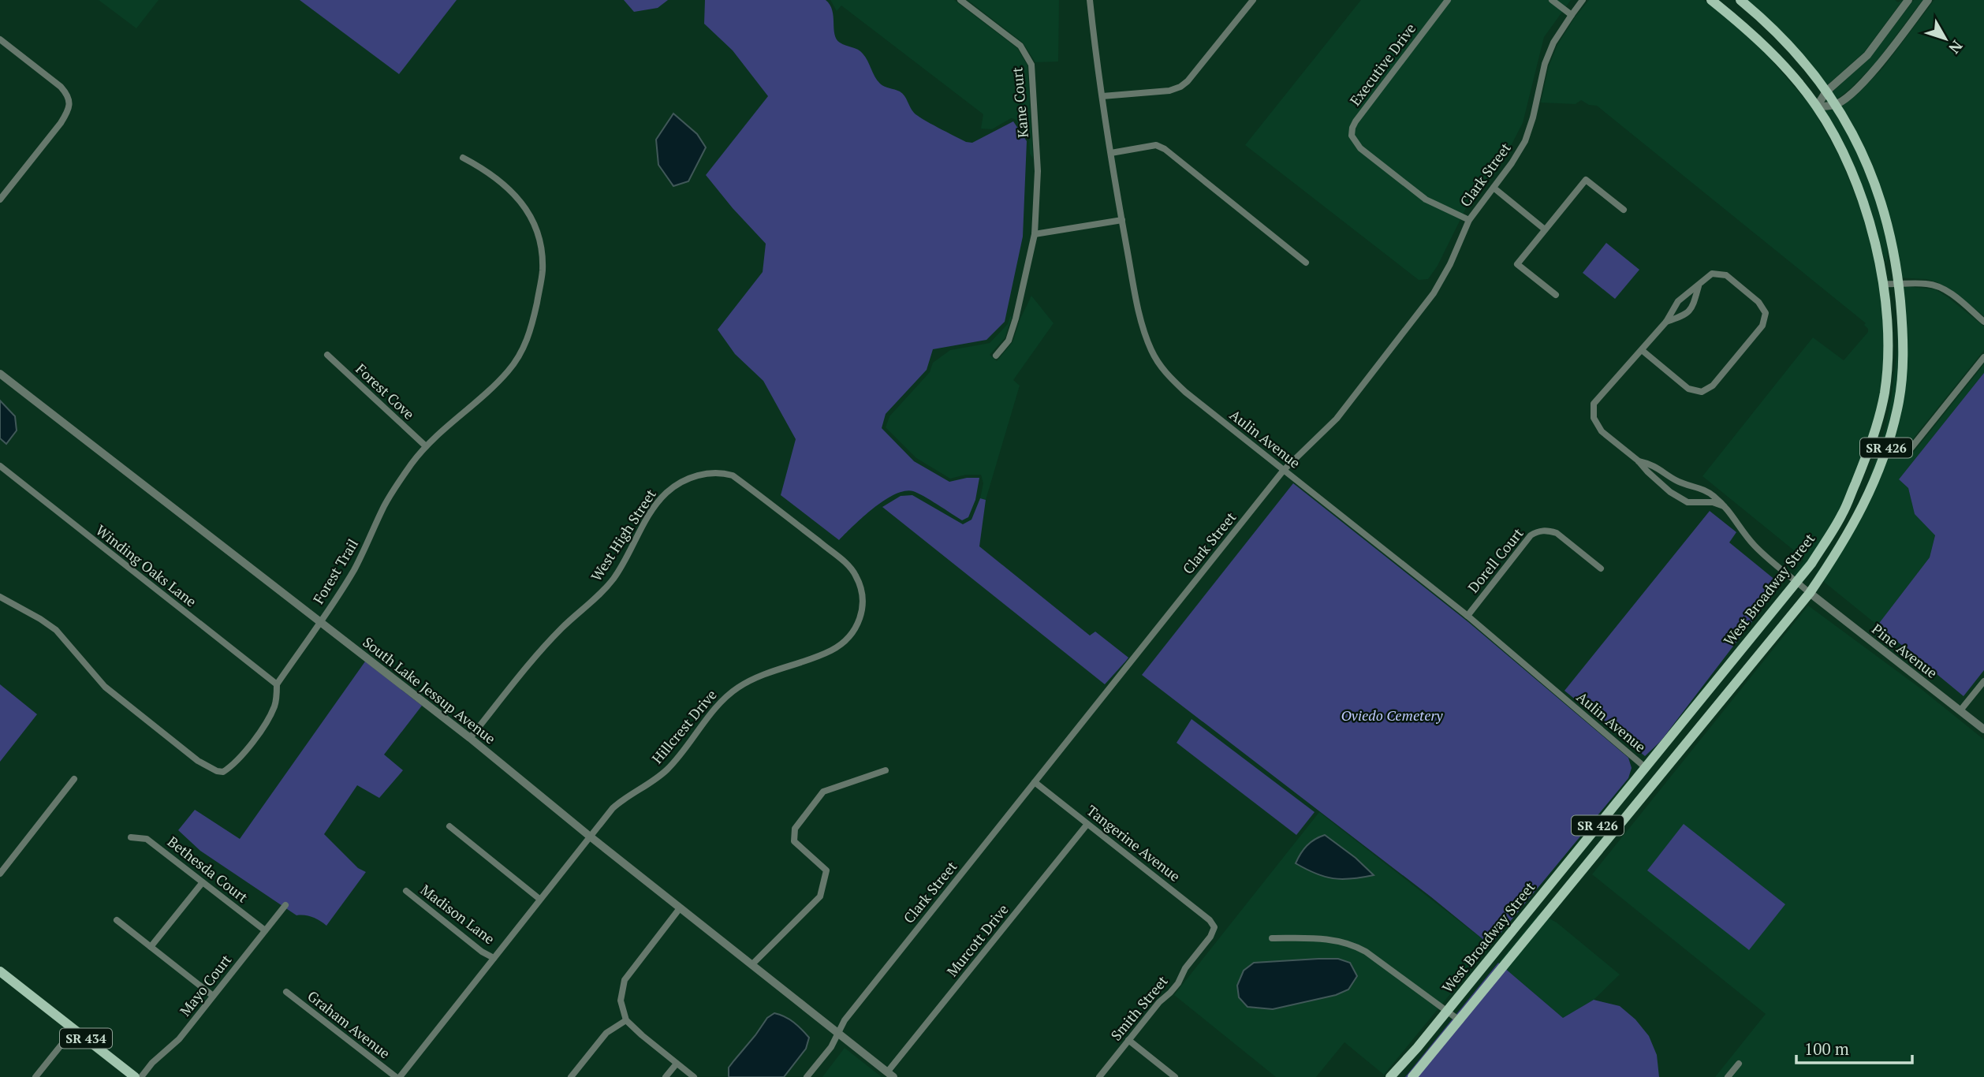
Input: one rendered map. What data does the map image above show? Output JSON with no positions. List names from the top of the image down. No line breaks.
{"streets":{"main road":["SR 426","West Broadway Street","SR 434"],"street":["Executive Drive","Kane Court","Clark Street","Forest Cove","Aulin Avenue","West High Street","Dorell Court","Winding Oaks Lane","Forest Trail","Pine Avenue","South Lake Jessup Avenue","Hillcrest Drive","Tangerine Avenue","Bethesda Court","Madison Lane","Murcott Drive","Mayo Court","Smith Street","Graham Avenue"]},"crossings":[["Executive Drive","Clark Street"],["Clark Street","Aulin Avenue"],["Clark Street","South Lake Jessup Avenue"],["Clark Street","Tangerine Avenue"],["Forest Cove","Forest Trail"],["Aulin Avenue","Dorell Court"],["Aulin Avenue","West Broadway Street"],["SR 426","Pine Avenue"],["West High Street","South Lake Jessup Avenue"],["West High Street","Hillcrest Drive"],["Winding Oaks Lane","Forest Trail"],["Forest Trail","South Lake Jessup Avenue"],["South Lake Jessup Avenue","Hillcrest Drive"],["South Lake Jessup Avenue","Murcott Drive"],["Hillcrest Drive","Madison Lane"],["Hillcrest Drive","Graham Avenue"],["Tangerine Avenue","Murcott Drive"],["Tangerine Avenue","Smith Street"],["Bethesda Court","Mayo Court"]],"parks":["Oviedo Cemetery"],"scale_bar":"100 m","north":"bottom right"}
